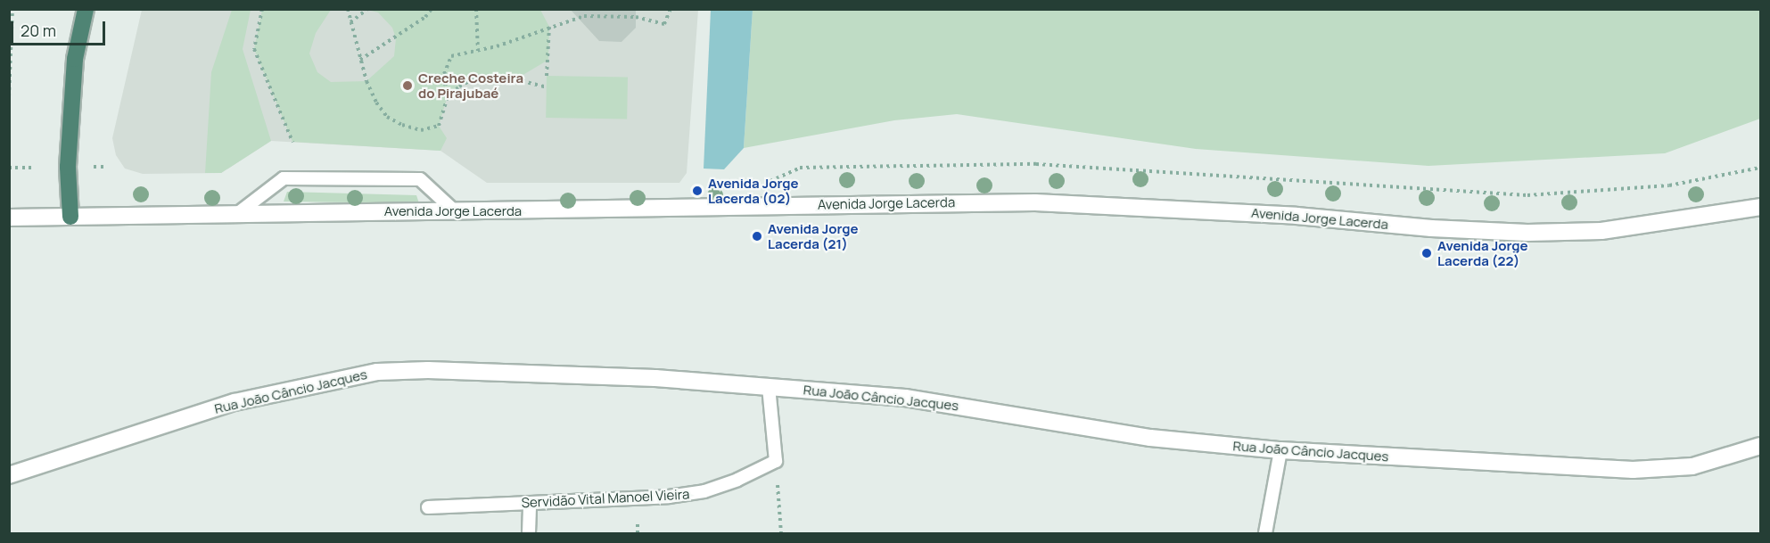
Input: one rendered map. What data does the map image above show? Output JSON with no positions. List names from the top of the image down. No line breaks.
{"streets":{"street":["Avenida Jorge Lacerda","Rua João Câncio Jacques"],"lane":["Servidão Vital Manoel Vieira"]},"places":["Creche Costeira do Pirajubaé","Avenida Jorge Lacerda (02)","Avenida Jorge Lacerda (21)","Avenida Jorge Lacerda (22)"],"scale_bar":"20 m"}
